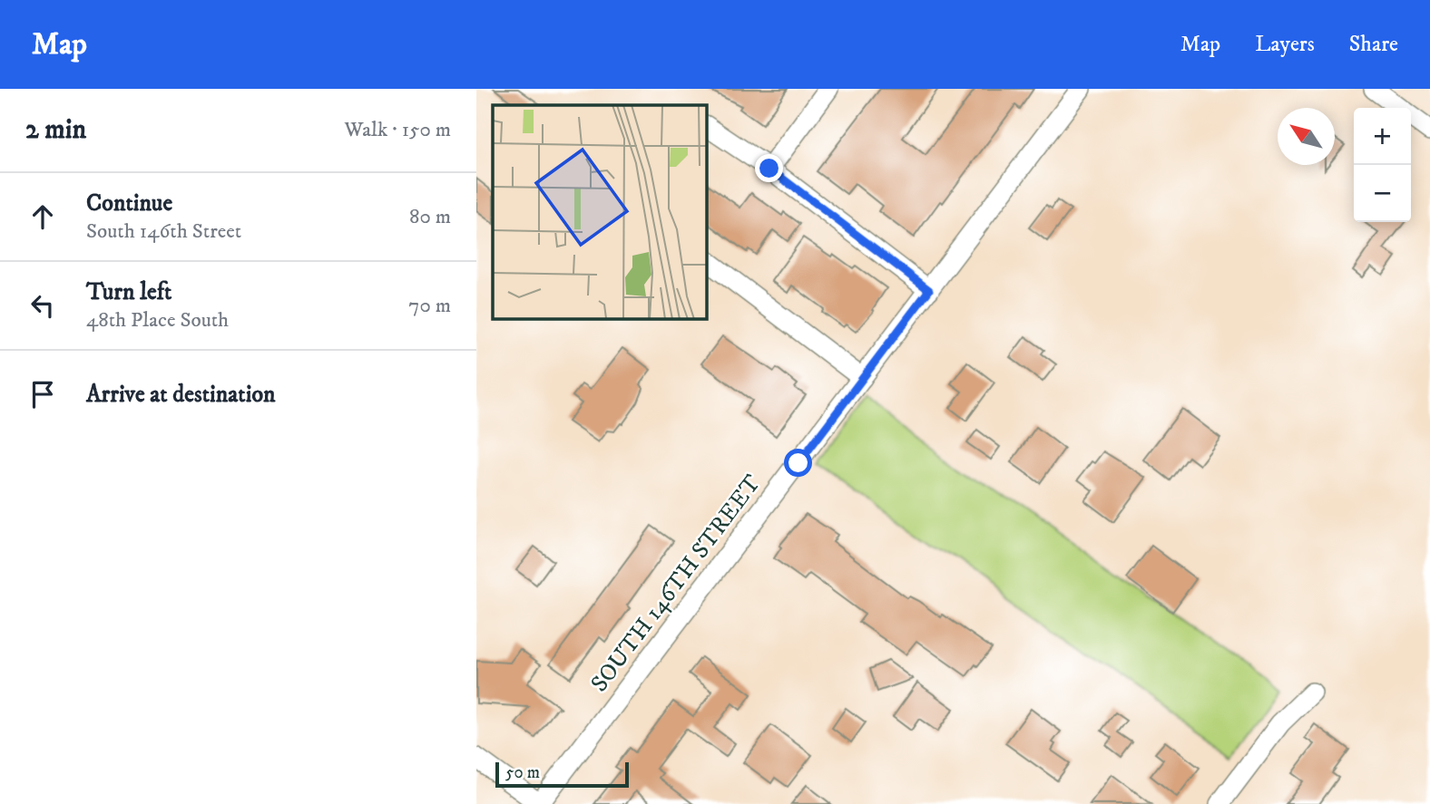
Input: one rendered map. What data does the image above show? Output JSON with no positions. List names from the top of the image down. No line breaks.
{"streets":{"street":["SOUTH 146TH STREET"]},"scale_bar":"50 m","north":"top left","page":{"header":"Map","nav":["Map","Layers","Share"],"heading":["2 min","Walk · 150 m"],"map_buttons":["+","−"],"list":[["Continue","South 146th Street","80 m"],["Turn left","48th Place South","70 m"],"Arrive at destination"],"scale":"50 m"}}
